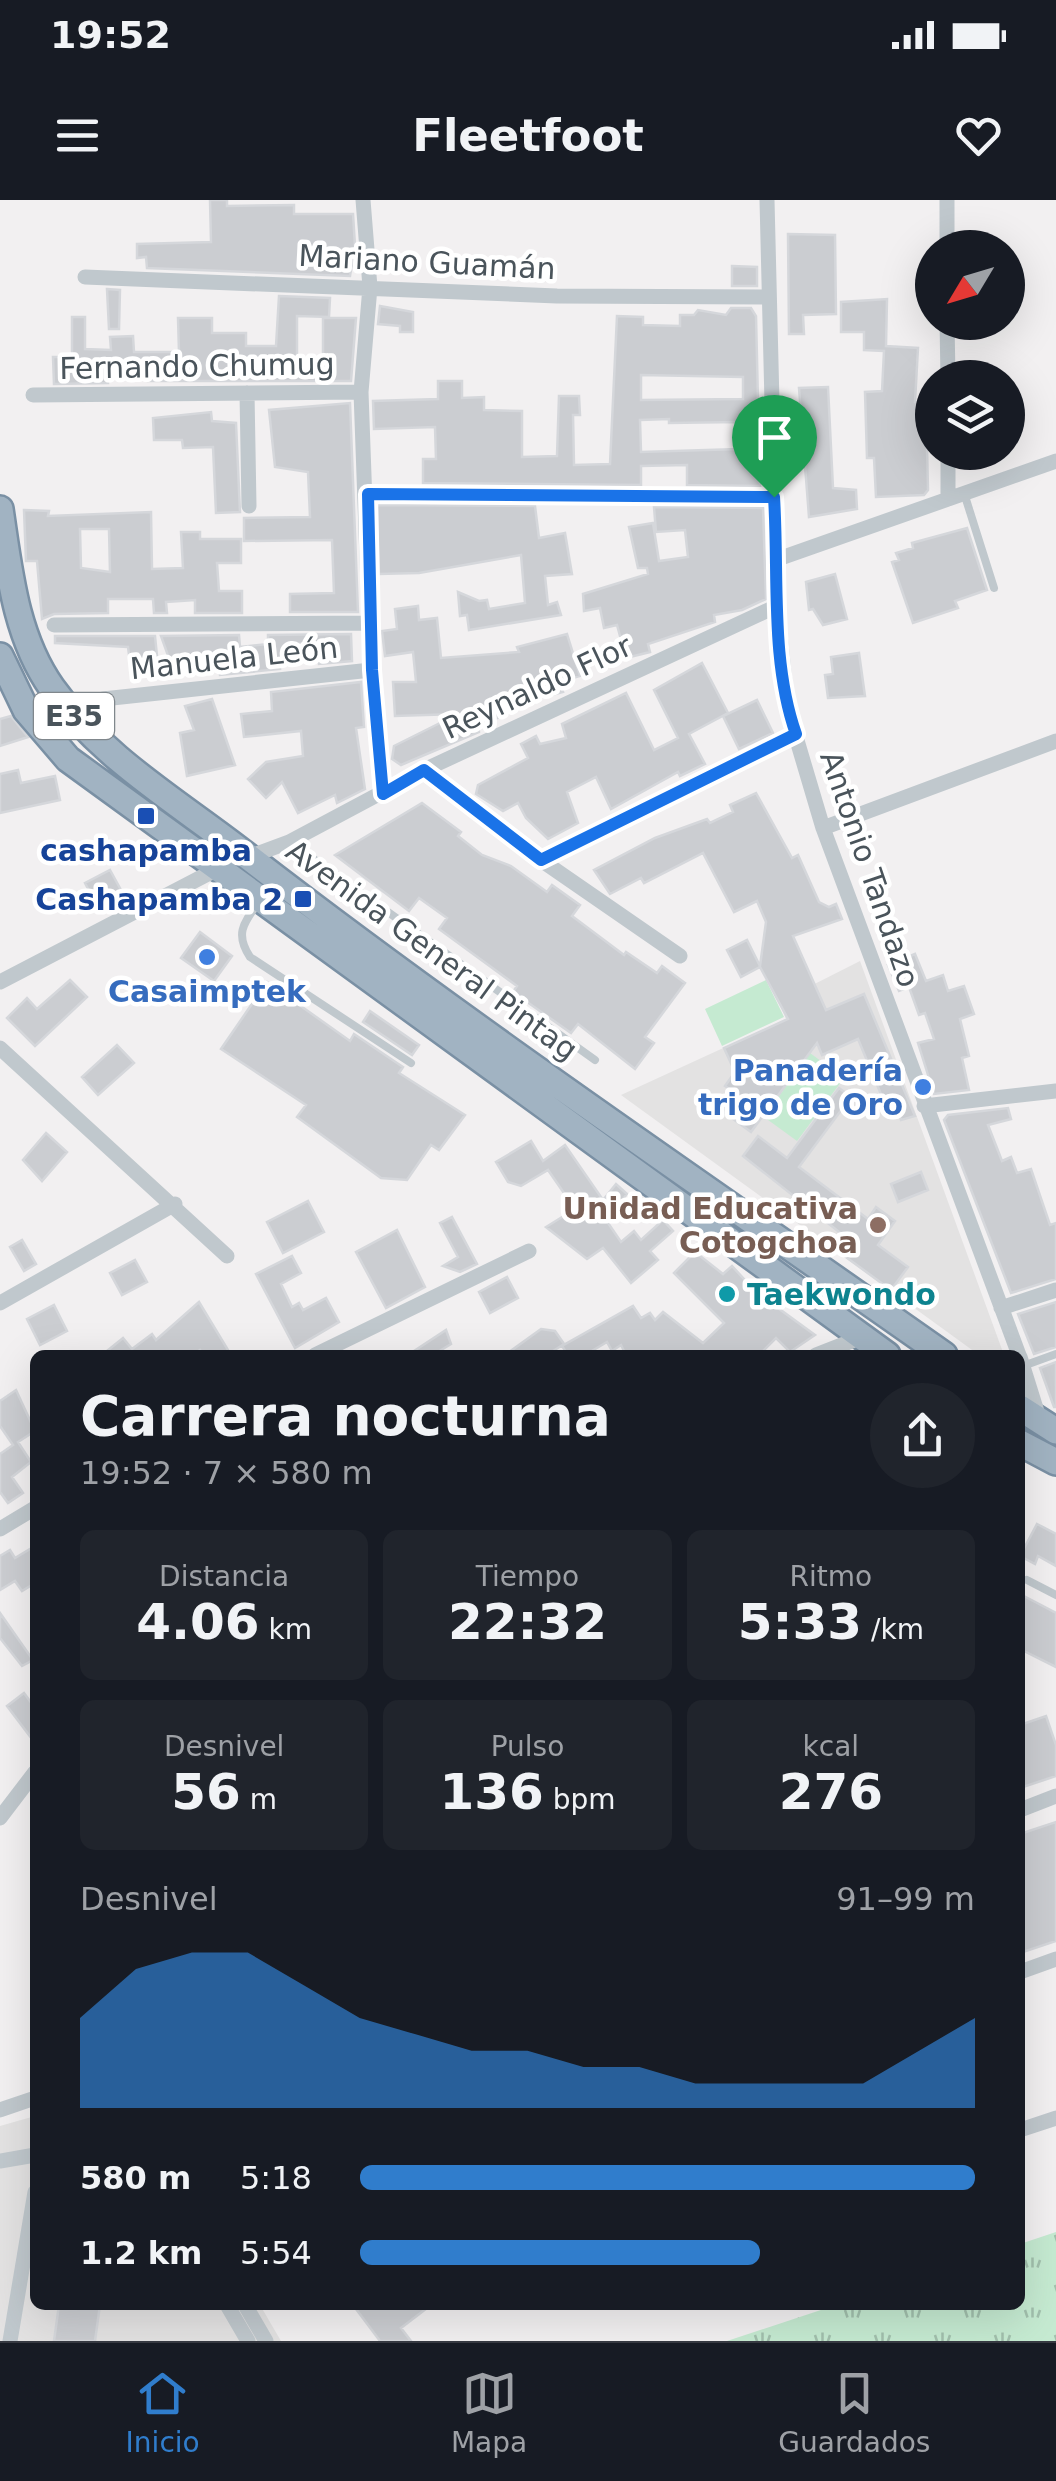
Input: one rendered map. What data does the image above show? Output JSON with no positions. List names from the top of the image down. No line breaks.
{"streets":{"highway":["E35","Avenida General Pintag"],"street":["Mariano Guamán","Fernando Chumug","Manuela León","Reynaldo Flor","Antonio Tandazo"]},"crossings":[["Mariano Guamán","Antonio Tandazo"],["Reynaldo Flor","Antonio Tandazo"],["Reynaldo Flor","Avenida General Pintag"]],"places":{"transit":["cashapamba","Cashapamba 2"],"other":["Casaimptek","Panadería trigo de Oro","Unidad Educativa Cotogchoa","Taekwondo"]},"north":"bottom left","page":{"status":"19:52","header":"Fleetfoot","heading":["Carrera nocturna","19:52 · 7 × 580 m"],"stats":[["Distancia","4.06 km"],["Tiempo","22:32"],["Ritmo","5:33 /km"],["Desnivel","56 m"],["Pulso","136 bpm"],["kcal","276"]],"chart":["Desnivel","91–99 m"],"list":[{"name":"580 m","note":"5:18"},{"name":"1.2 km","note":"5:54"}],"tabs":["Inicio","Mapa","Guardados"]}}
